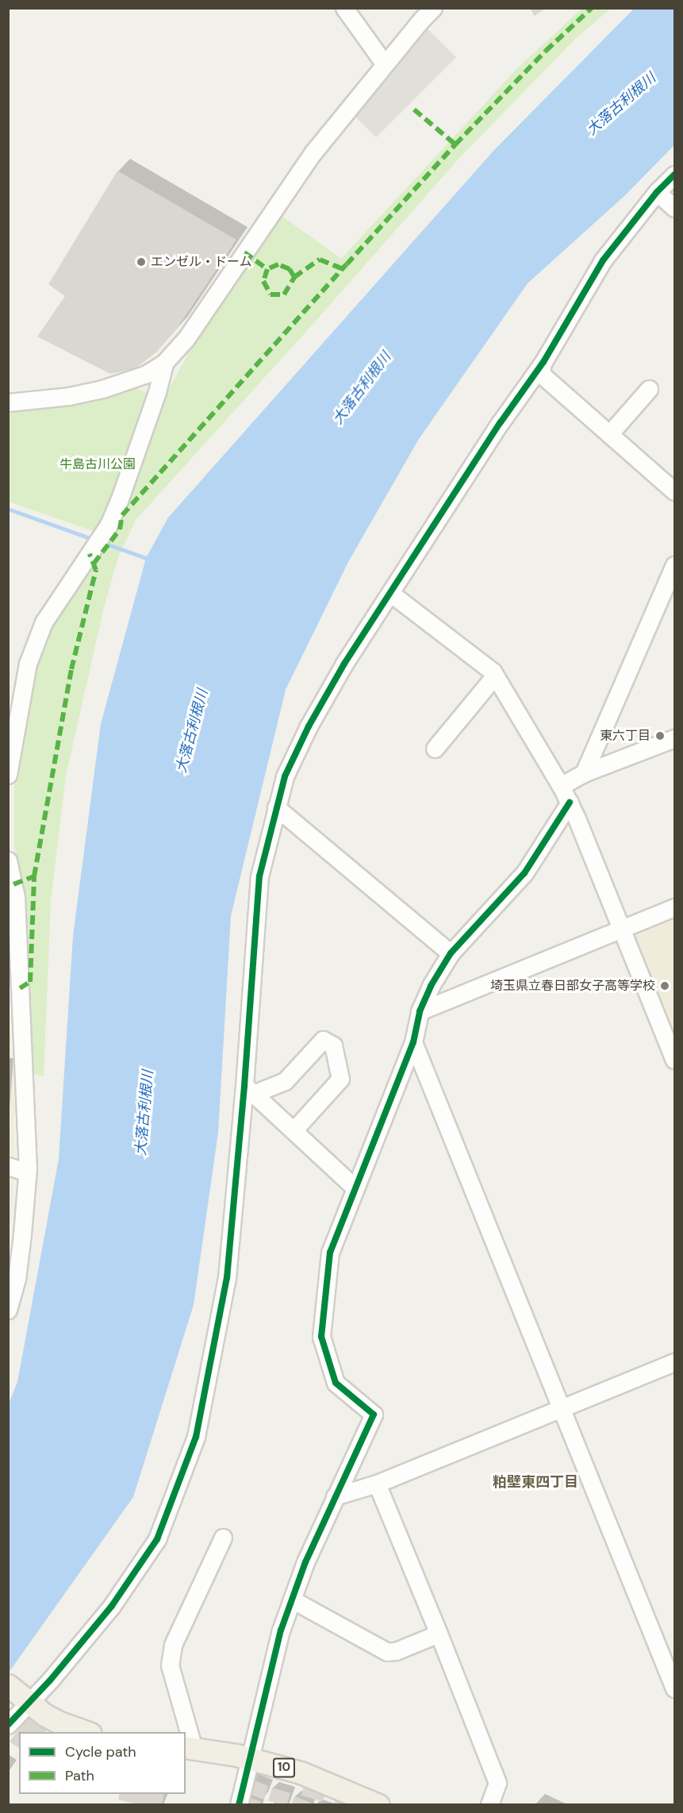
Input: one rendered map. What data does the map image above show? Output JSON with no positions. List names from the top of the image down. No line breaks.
{"streets":{"main road":["10"]},"districts":["粕壁東四丁目"],"water":["大落古利根川"],"parks":["牛島古川公園"],"places":["エンゼル・ドーム","東六丁目","埼玉県立春日部女子高等学校"],"legend":["Cycle path","Path"]}
